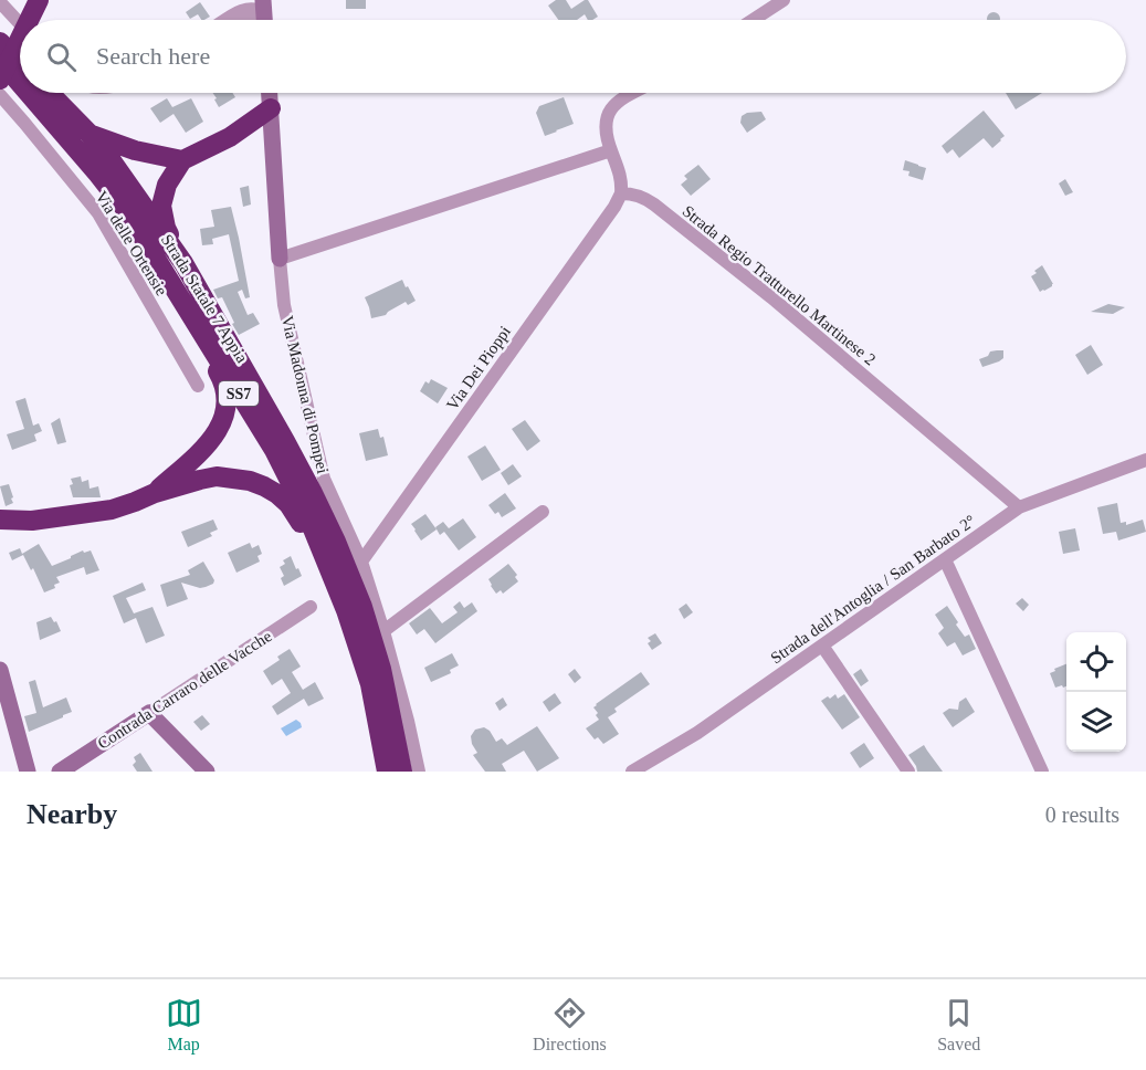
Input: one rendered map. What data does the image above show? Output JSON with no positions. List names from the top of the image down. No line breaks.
{"streets":{"highway":["Strada Statale 7 Appia","SS7"],"street":["Via delle Ortensie","Strada Regio Tratturello Martinese 2","Via Dei Pioppi","Via Madonna di Pompei","Strada dell'Antoglia / San Barbato 2°","Contrada Carraro delle Vacche"]},"crossings":[["Strada Regio Tratturello Martinese 2","Via Dei Pioppi"],["Strada Regio Tratturello Martinese 2","Strada dell'Antoglia / San Barbato 2°"],["Via Dei Pioppi","Via Madonna di Pompei"]],"page":{"search":"Search here","heading":["Nearby","0 results"],"nav":["Map","Directions","Saved"]}}
